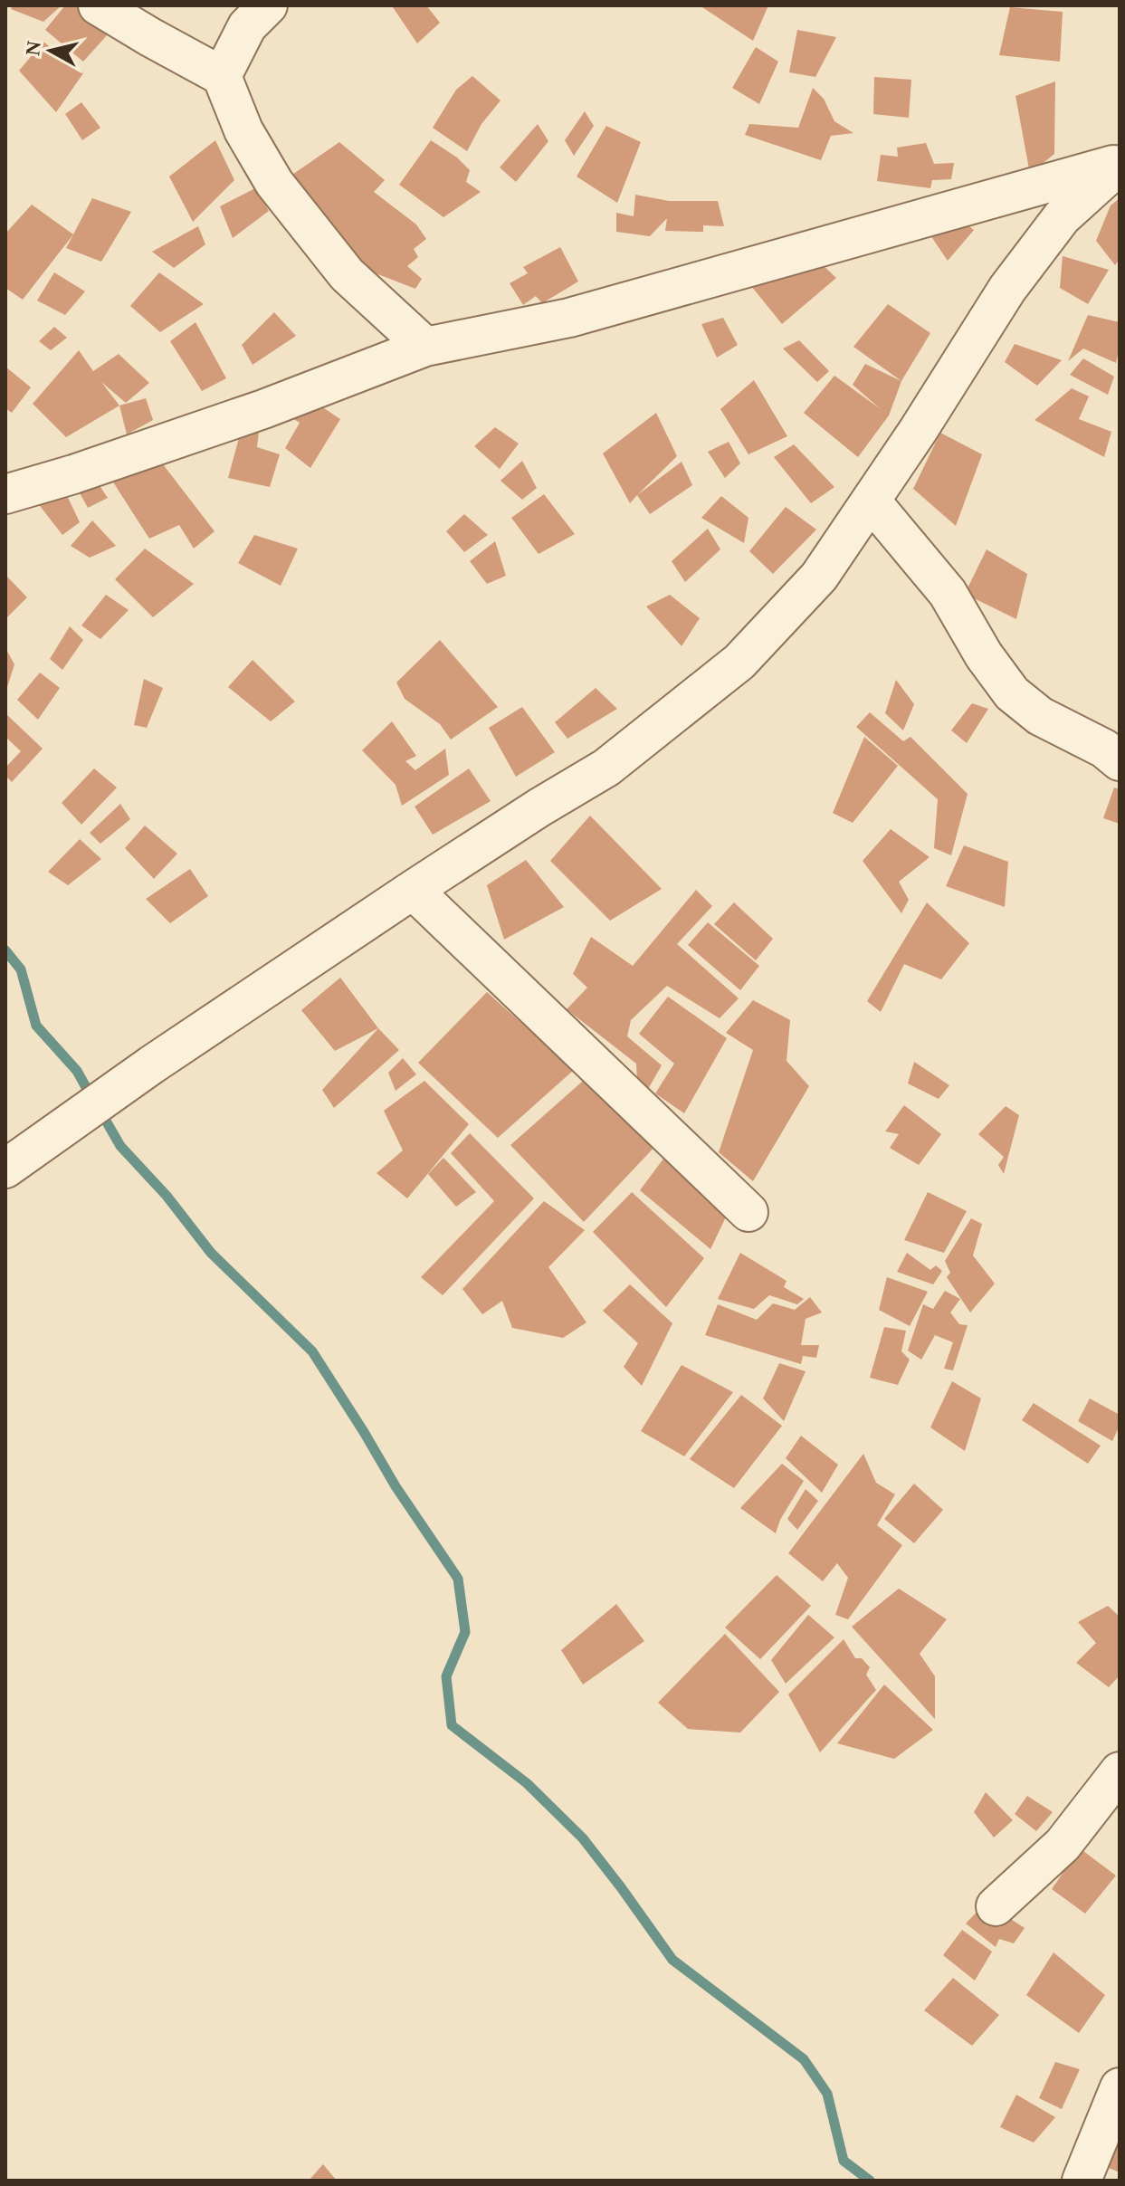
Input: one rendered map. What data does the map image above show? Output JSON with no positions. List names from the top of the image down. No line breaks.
{"north":"left"}
